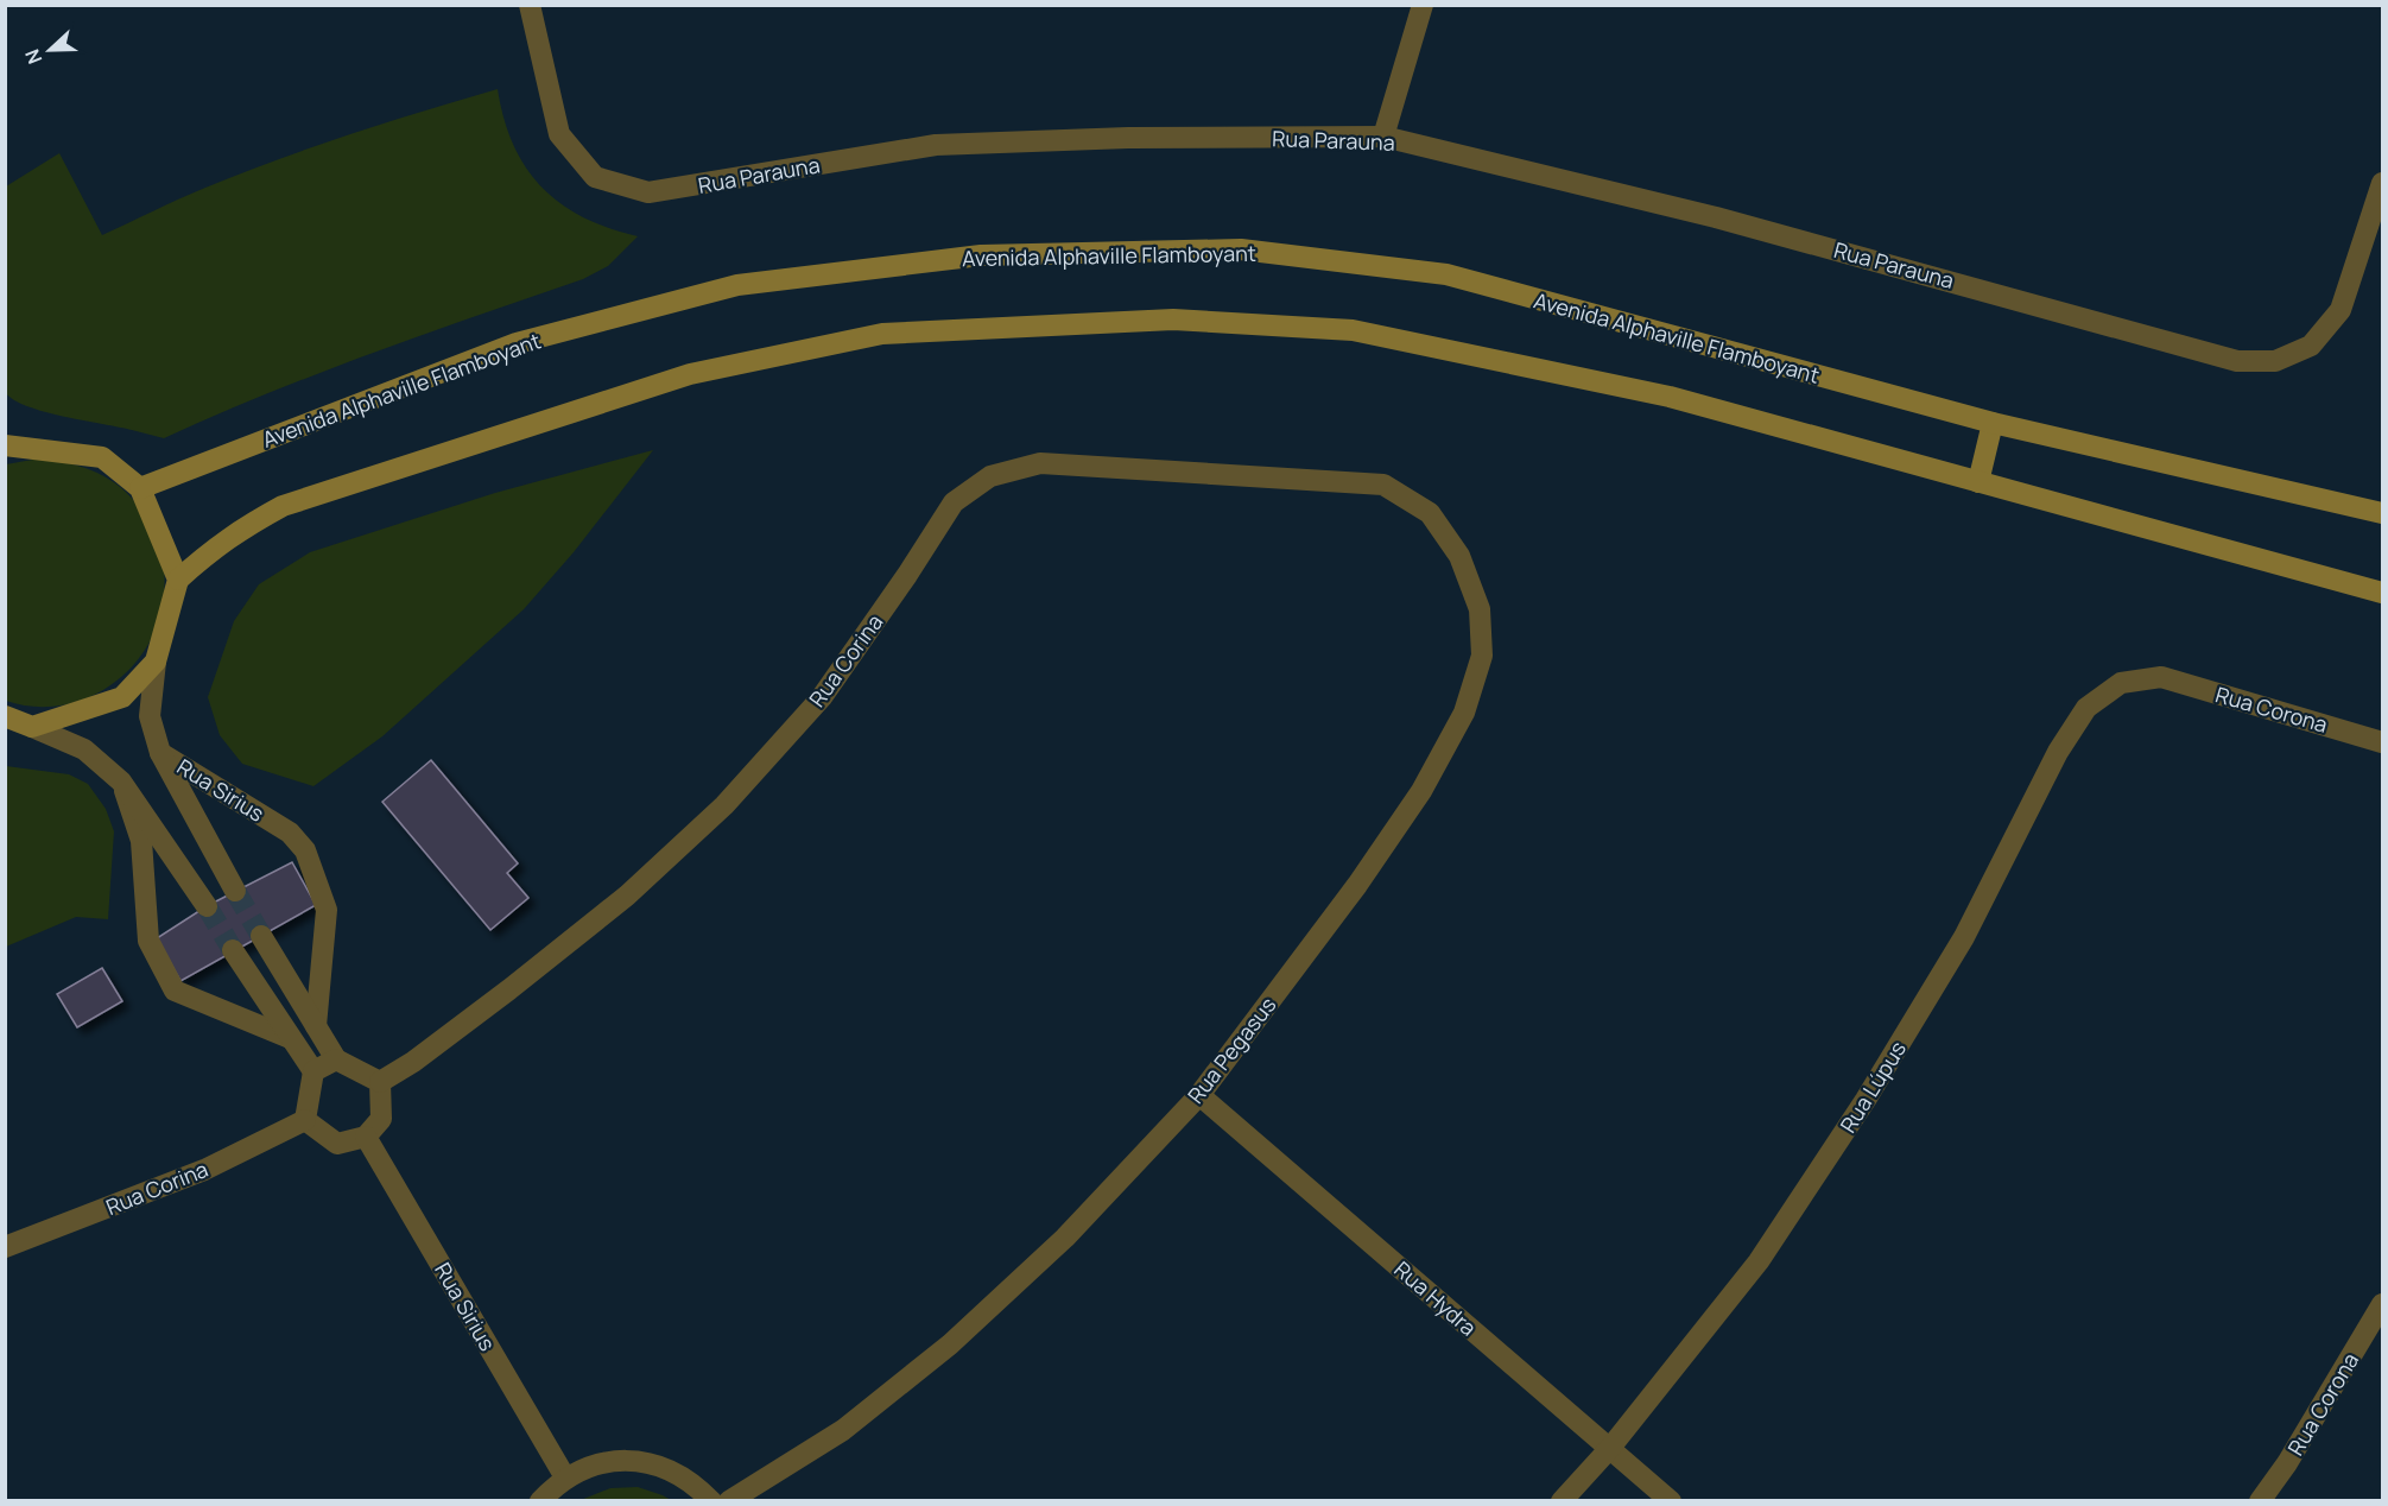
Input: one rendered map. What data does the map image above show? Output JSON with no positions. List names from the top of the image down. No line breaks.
{"streets":{"street":["Rua Parauna","Avenida Alphaville Flamboyant","Rua Corina","Rua Corona","Rua Sirius","Rua Pegasus","Rua Lúpus","Rua Hydra"]},"crossings":[["Rua Corina","Rua Sirius"],["Rua Corina","Rua Pegasus"],["Rua Corona","Rua Lúpus"],["Rua Pegasus","Rua Hydra"],["Rua Lúpus","Rua Hydra"]],"north":"left"}
